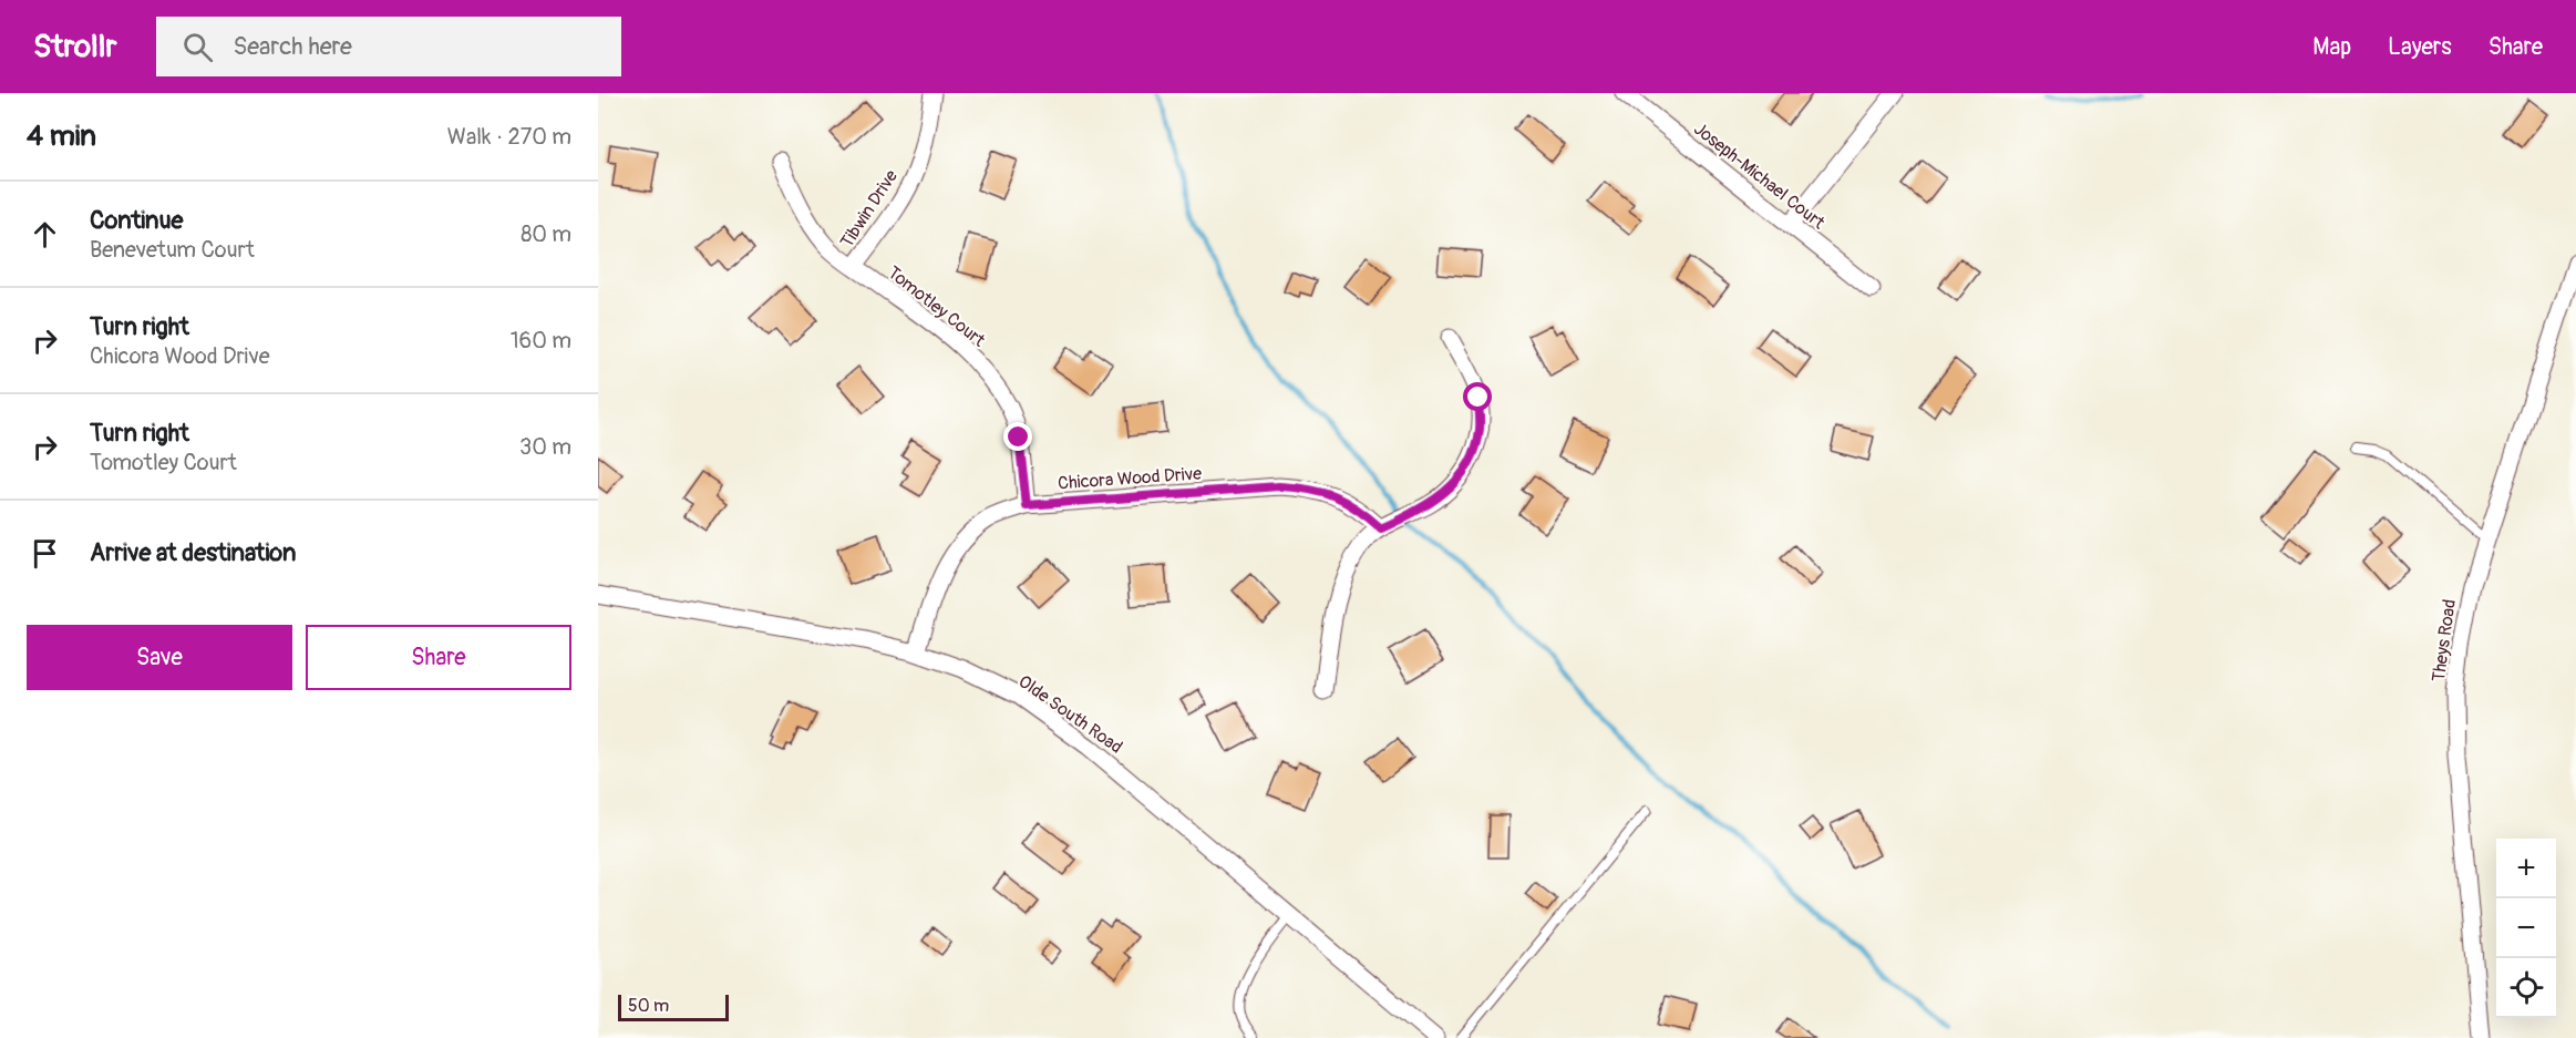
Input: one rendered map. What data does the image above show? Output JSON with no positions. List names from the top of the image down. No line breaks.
{"streets":{"street":["Joseph-Michael Court","Tibwin Drive","Tomotley Court","Chicora Wood Drive","Theys Road","Olde South Road"]},"crossings":[["Tibwin Drive","Tomotley Court"],["Tomotley Court","Chicora Wood Drive"],["Chicora Wood Drive","Olde South Road"]],"scale_bar":"50 m","page":{"header":"Strollr","search":"Search here","nav":["Map","Layers","Share"],"heading":["4 min","Walk · 270 m"],"list":[["Continue","Benevetum Court","80 m"],["Turn right","Chicora Wood Drive","160 m"],["Turn right","Tomotley Court","30 m"],"Arrive at destination"],"buttons":["Save","Share"],"map_buttons":["+","−"],"scale":"50 m"}}
